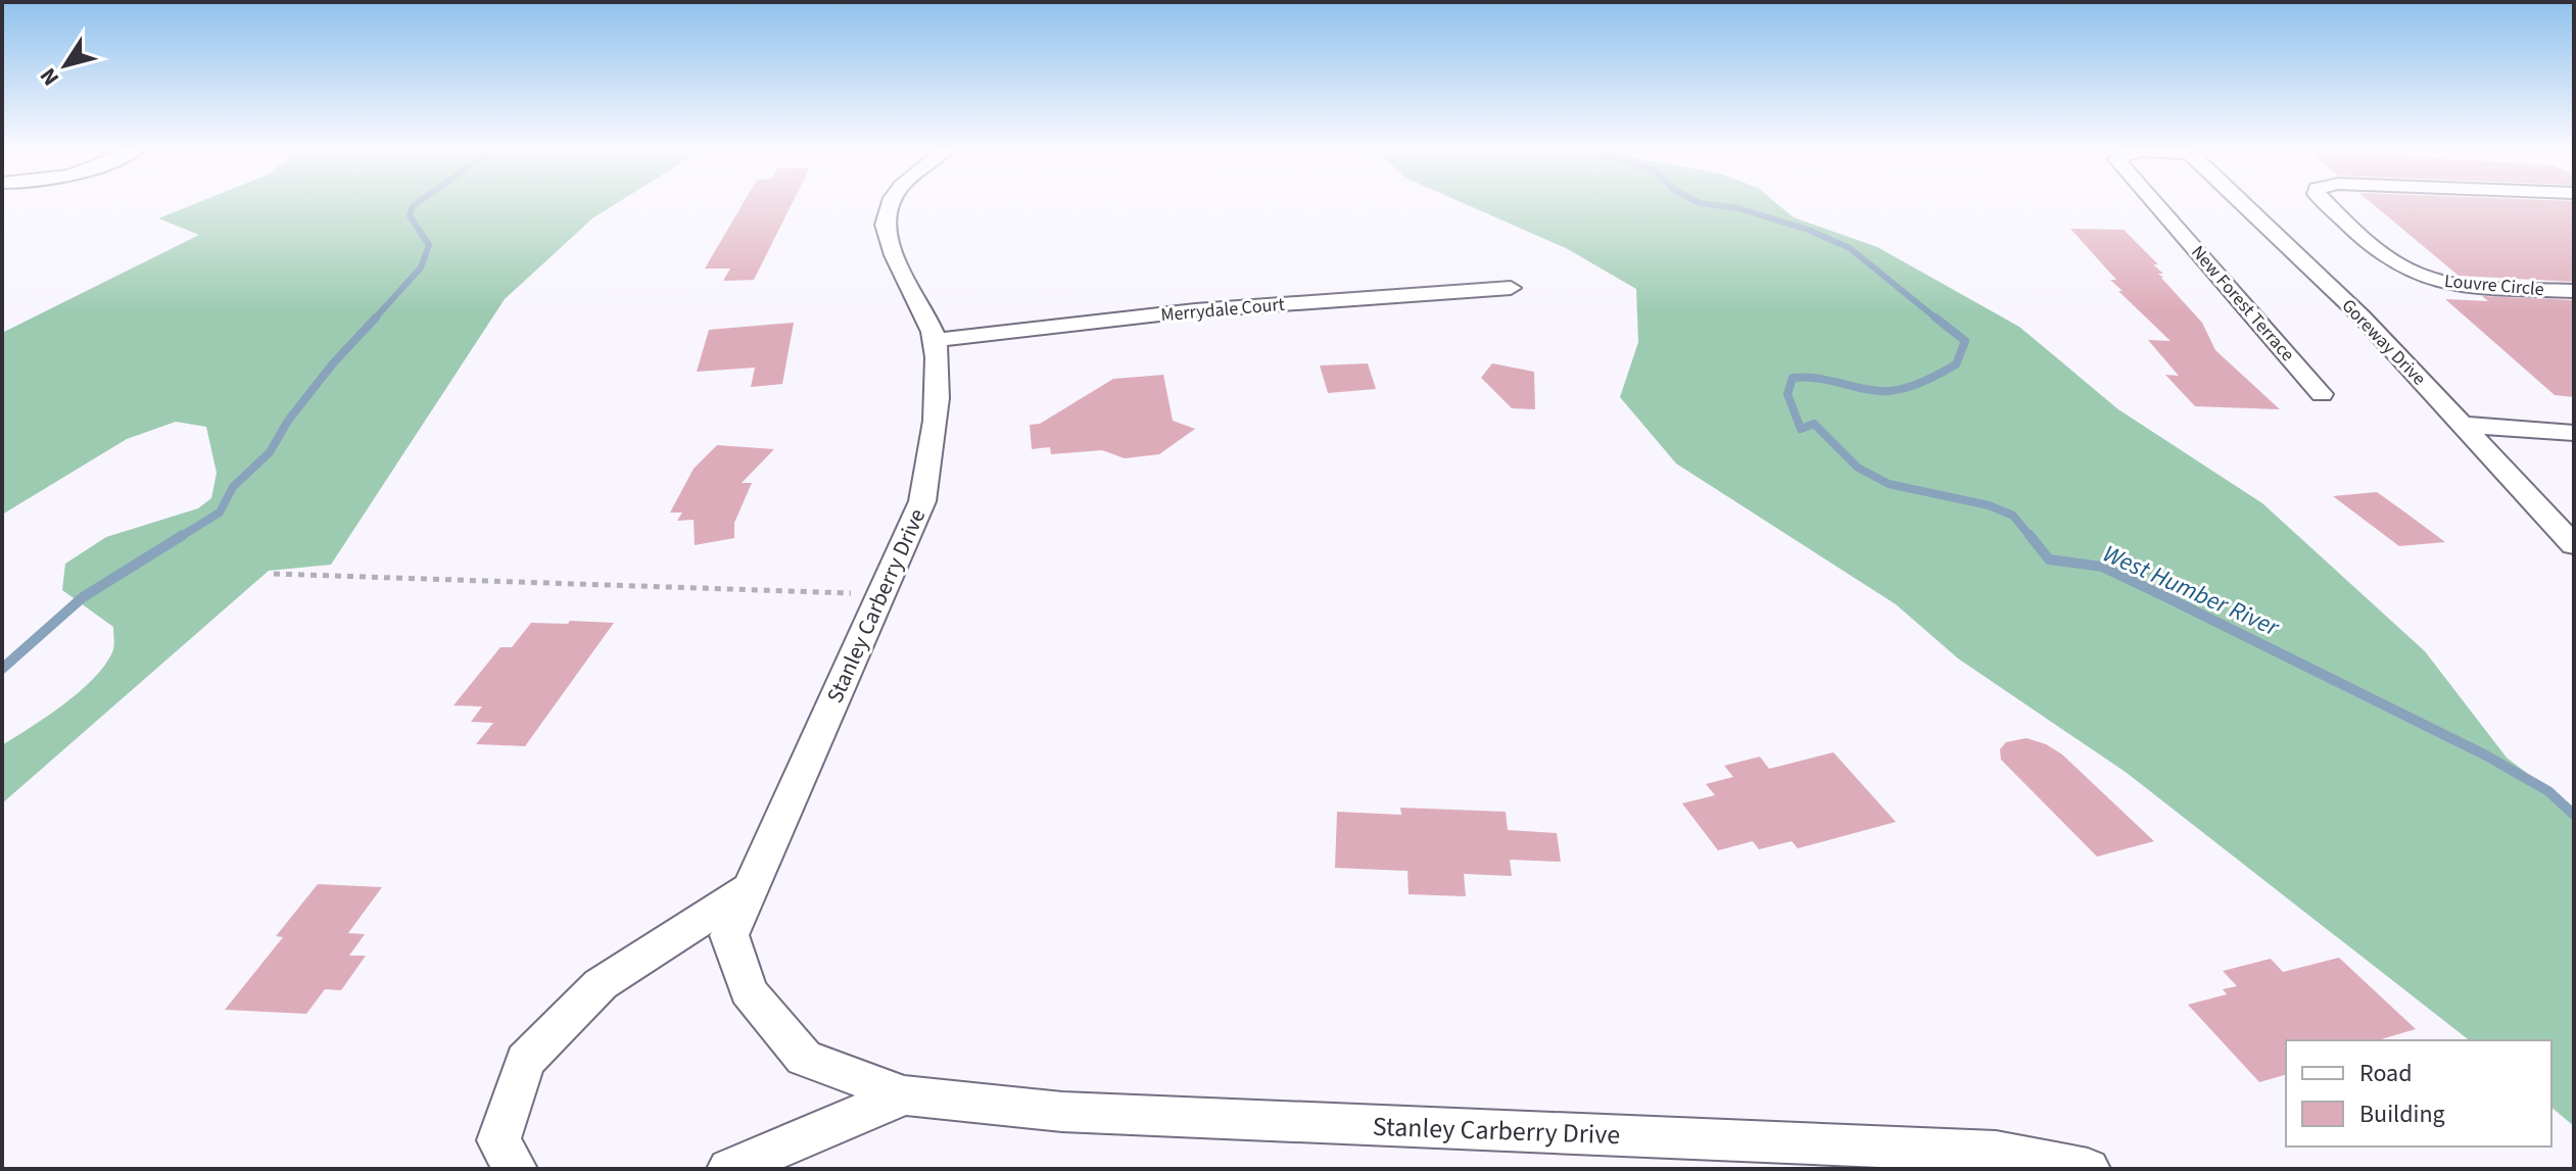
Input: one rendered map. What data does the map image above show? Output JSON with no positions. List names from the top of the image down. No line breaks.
{"streets":{"street":["Louvre Circle","New Forest Terrace","Merrydale Court","Goreway Drive","Stanley Carberry Drive"]},"crossings":[["Merrydale Court","Stanley Carberry Drive"]],"water":["West Humber River"],"legend":["Road","Building"],"north":"bottom left"}
